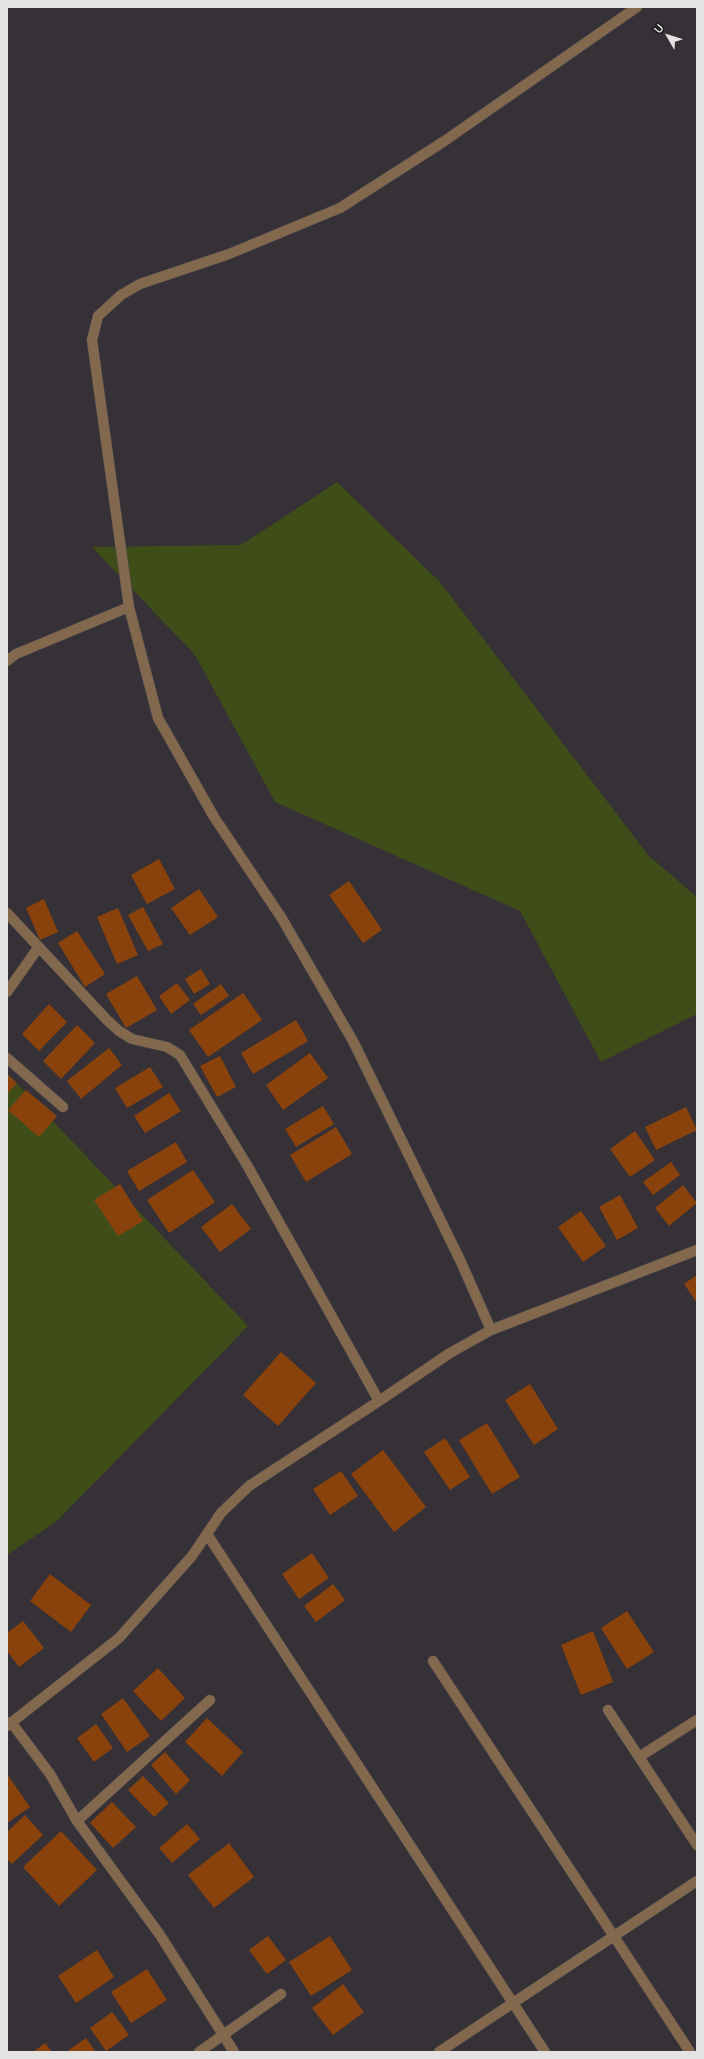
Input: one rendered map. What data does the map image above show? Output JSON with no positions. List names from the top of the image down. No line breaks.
{"north":"top left"}
